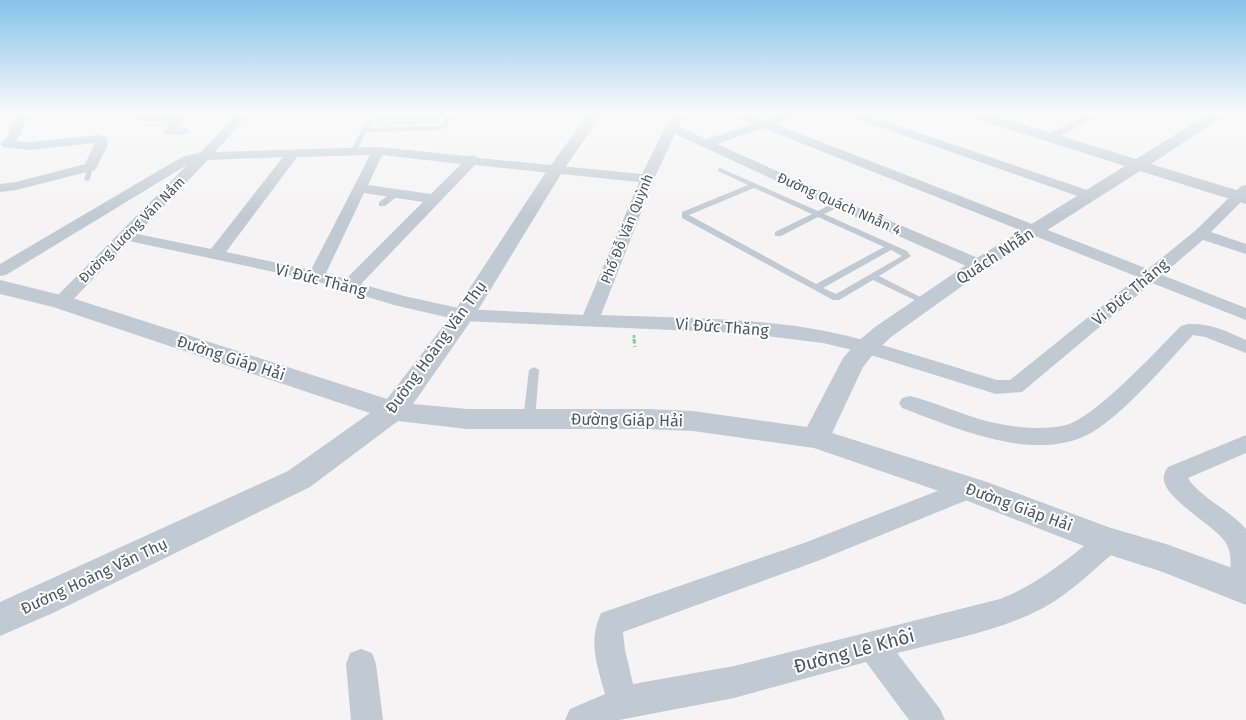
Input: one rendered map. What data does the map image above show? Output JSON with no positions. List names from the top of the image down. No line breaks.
{"streets":{"street":["Đường Quách Nhẫn 4","Phố Đỗ Văn Quỳnh","Đường Lương Văn Nắm","Quách Nhẫn","Vi Đức Thăng","Đường Hoàng Văn Thụ","Đường Giáp Hải","Đường Lê Khôi"]},"crossings":[["Đường Quách Nhẫn 4","Quách Nhẫn"],["Phố Đỗ Văn Quỳnh","Vi Đức Thăng"],["Đường Lương Văn Nắm","Vi Đức Thăng"],["Đường Lương Văn Nắm","Đường Giáp Hải"],["Quách Nhẫn","Vi Đức Thăng"],["Quách Nhẫn","Đường Giáp Hải"],["Vi Đức Thăng","Đường Hoàng Văn Thụ"],["Đường Hoàng Văn Thụ","Đường Giáp Hải"],["Đường Giáp Hải","Đường Lê Khôi"]]}
